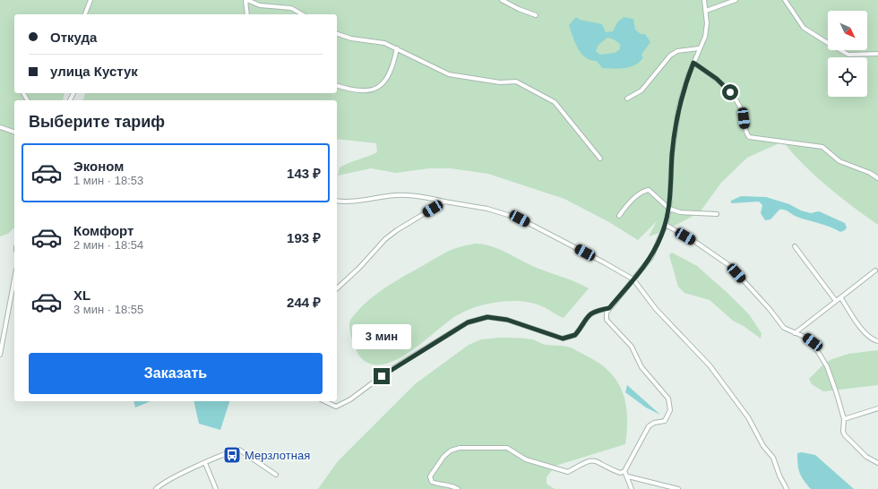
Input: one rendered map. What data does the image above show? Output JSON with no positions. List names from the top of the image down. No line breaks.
{"places":{"bus stop":["Мерзлотная"]},"north":"bottom right","page":{"banner":["Откуда","улица Кустук"],"heading":"Выберите тариф","list":[{"name":"Эконом","note":"1 мин · 18:53","value":"143 ₽"},{"name":"Комфорт","note":"2 мин · 18:54","value":"193 ₽"},{"name":"XL","note":"3 мин · 18:55","value":"244 ₽"}],"bubble":"3 мин","buttons":"Заказать"}}
